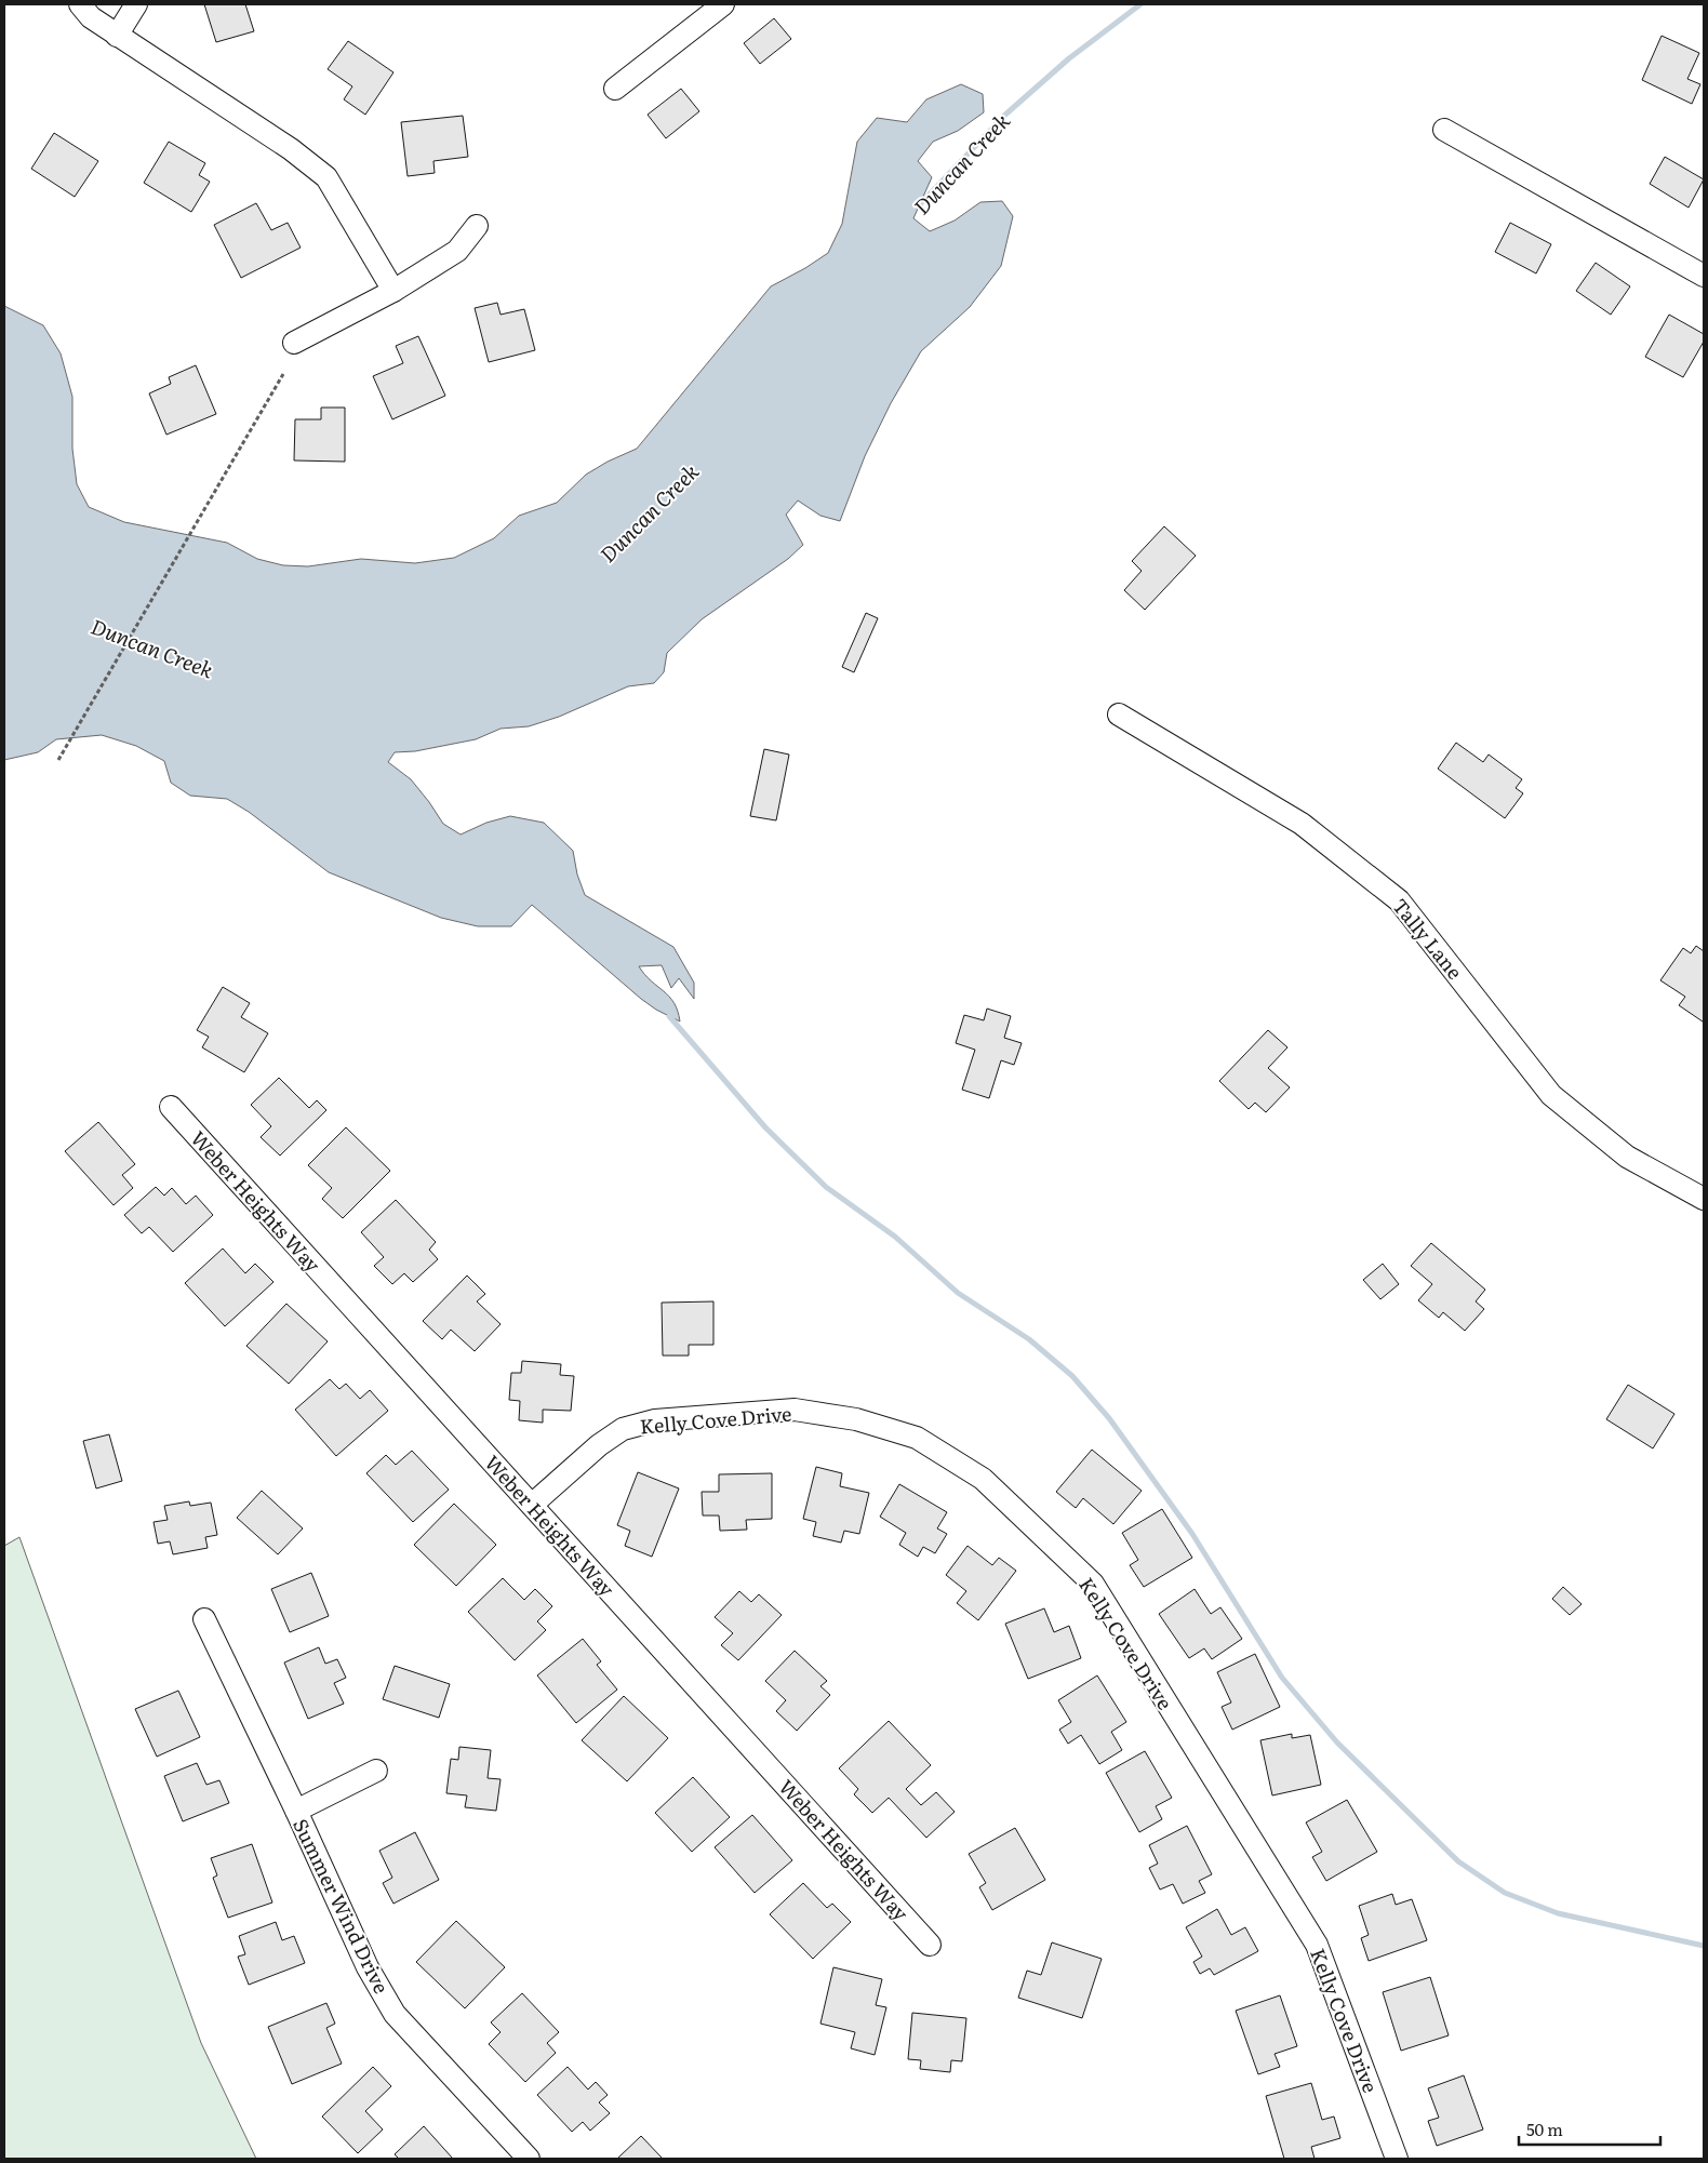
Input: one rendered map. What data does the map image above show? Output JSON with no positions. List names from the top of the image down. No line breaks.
{"streets":{"street":["Tally Lane","Weber Heights Way","Kelly Cove Drive","Summer Wind Drive"]},"crossings":[["Weber Heights Way","Kelly Cove Drive"]],"water":["Duncan Creek"],"scale_bar":"50 m"}
